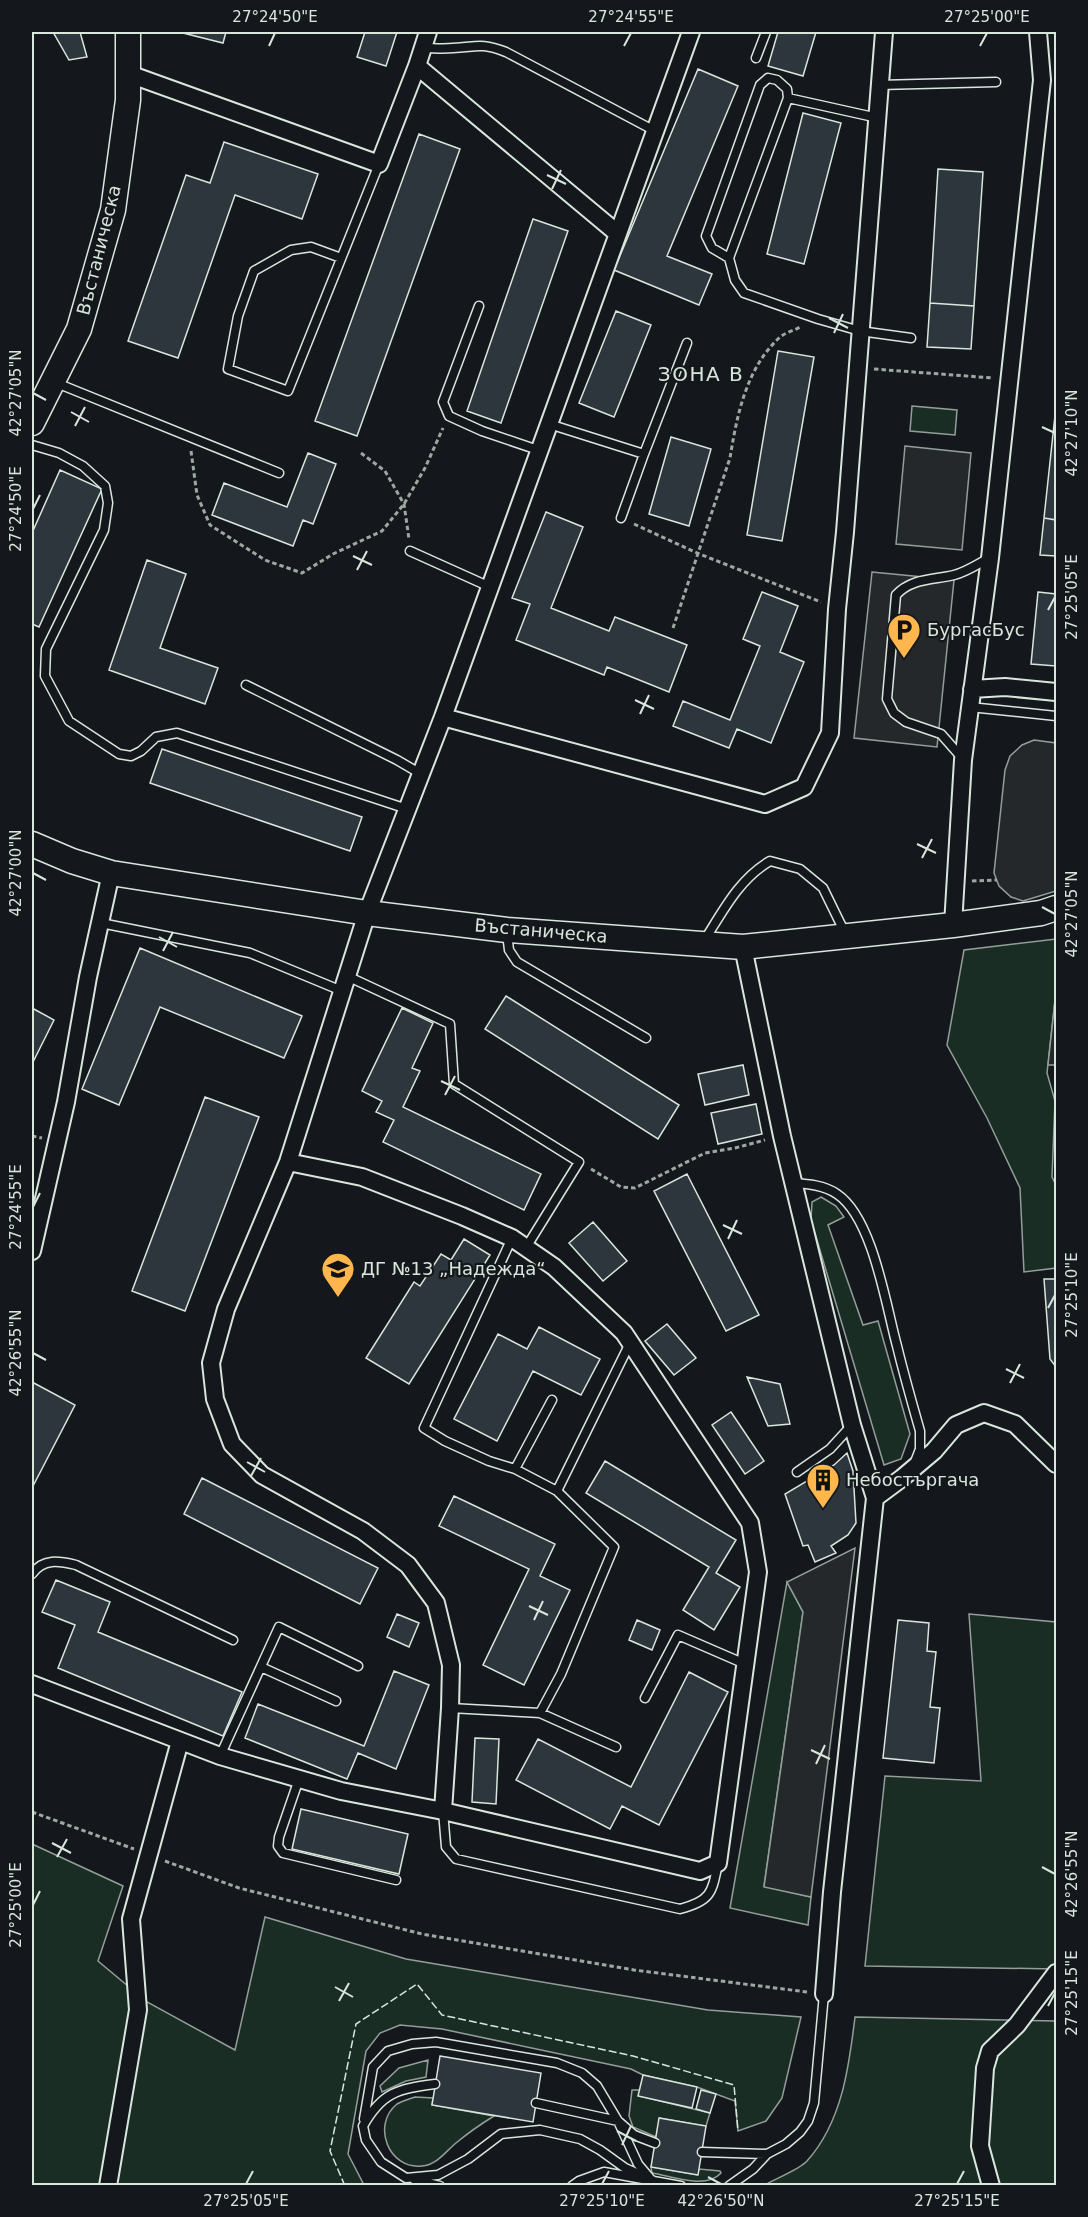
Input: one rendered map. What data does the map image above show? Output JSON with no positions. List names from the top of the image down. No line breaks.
{"streets":{"main road":["Въстаническа"]},"districts":["ЗОНА В"],"places":{"parking":["БургасБус"],"school or university":["ДГ №13 „Надежда“"],"building":["Небостъргача"]},"coordinates":["27°24'50\"E","27°24'55\"E","27°25'00\"E","42°27'05\"N","42°27'10\"N","27°25'05\"E","42°27'00\"N","27°25'10\"E","42°26'55\"N","27°25'15\"E","42°26'50\"N"]}
